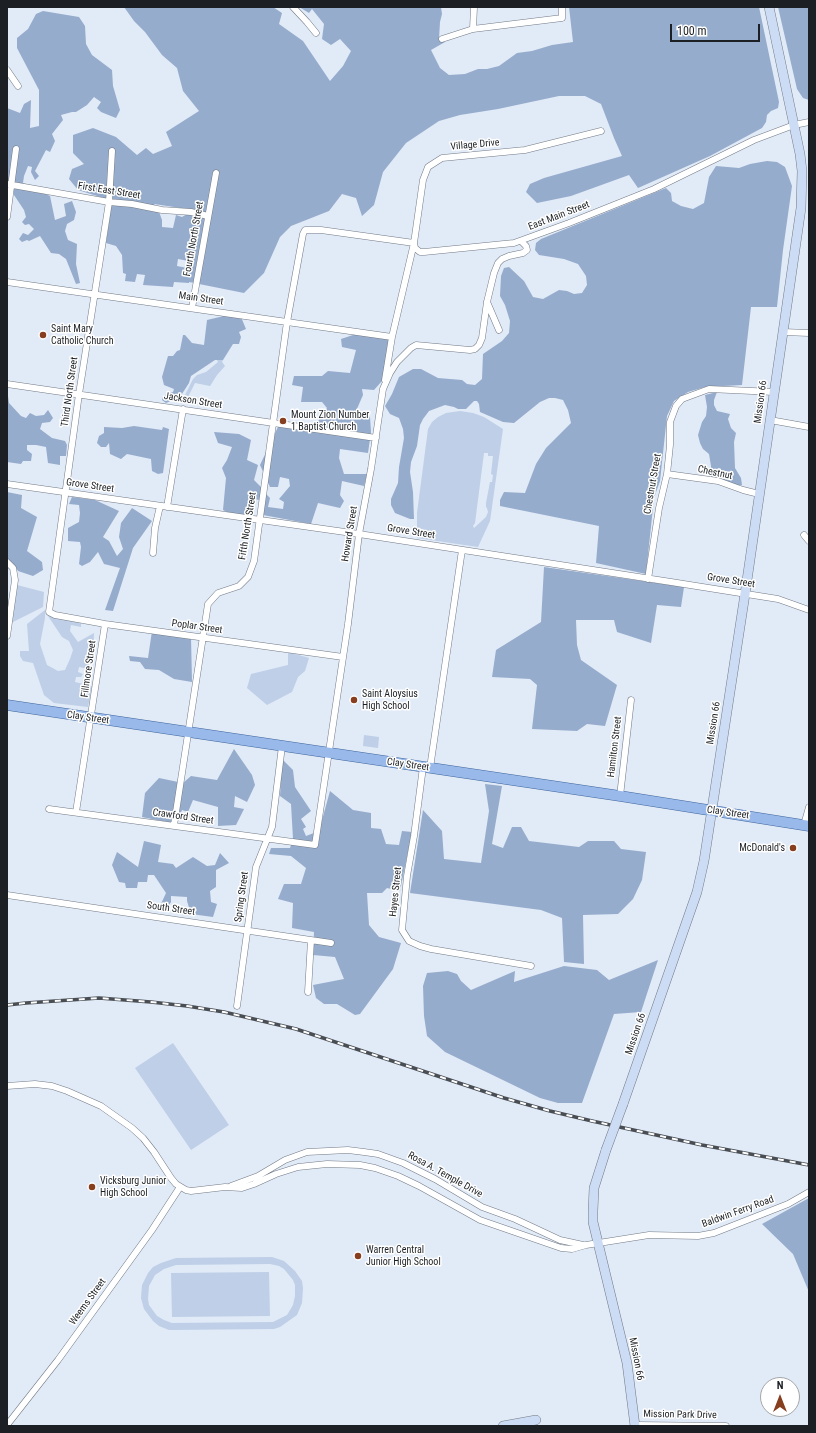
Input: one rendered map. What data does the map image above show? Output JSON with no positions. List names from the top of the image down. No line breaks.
{"streets":{"main road":["Clay Street"],"street":["Village Drive","First East Street","East Main Street","Fourth North Street","Main Street","Third North Street","Jackson Street","Mission 66","Chestnut","Chestnut Street","Grove Street","Fifth North Street","Howard Street","Poplar Street","Fillmore Street","Hamilton Street","Crawford Street","Hayes Street","Spring Street","South Street","Rosa A. Temple Drive","Baldwin Ferry Road","Weems Street","Mission Park Drive"]},"crossings":[["Village Drive","East Main Street"],["First East Street","Fourth North Street"],["First East Street","Third North Street"],["East Main Street","Mission 66"],["East Main Street","Fifth North Street"],["East Main Street","Howard Street"],["Fourth North Street","Main Street"],["Main Street","Third North Street"],["Main Street","Fifth North Street"],["Third North Street","Jackson Street"],["Third North Street","Grove Street"],["Third North Street","Poplar Street"],["Jackson Street","Fifth North Street"],["Jackson Street","Howard Street"],["Mission 66","Chestnut"],["Mission 66","Chestnut Street"],["Mission 66","Grove Street"],["Mission 66","Clay Street"],["Mission 66","Rosa A. Temple Drive"],["Mission 66","Baldwin Ferry Road"],["Mission 66","Mission Park Drive"],["Chestnut","Chestnut Street"],["Chestnut Street","Grove Street"],["Grove Street","Fifth North Street"],["Grove Street","Howard Street"],["Grove Street","Hayes Street"],["Fifth North Street","Poplar Street"],["Fifth North Street","Clay Street"],["Fifth North Street","Crawford Street"],["Howard Street","Poplar Street"],["Howard Street","Clay Street"],["Howard Street","Crawford Street"],["Poplar Street","Fillmore Street"],["Fillmore Street","Clay Street"],["Fillmore Street","Crawford Street"],["Clay Street","Hamilton Street"],["Clay Street","Hayes Street"],["Clay Street","Spring Street"],["Crawford Street","Spring Street"],["Spring Street","South Street"],["Rosa A. Temple Drive","Baldwin Ferry Road"],["Rosa A. Temple Drive","Weems Street"]],"places":["Saint Mary Catholic Church","Mount Zion Number 1 Baptist Church","Saint Aloysius High School","McDonald's","Vicksburg Junior High School","Warren Central Junior High School"],"scale_bar":"100 m","north":"top"}
